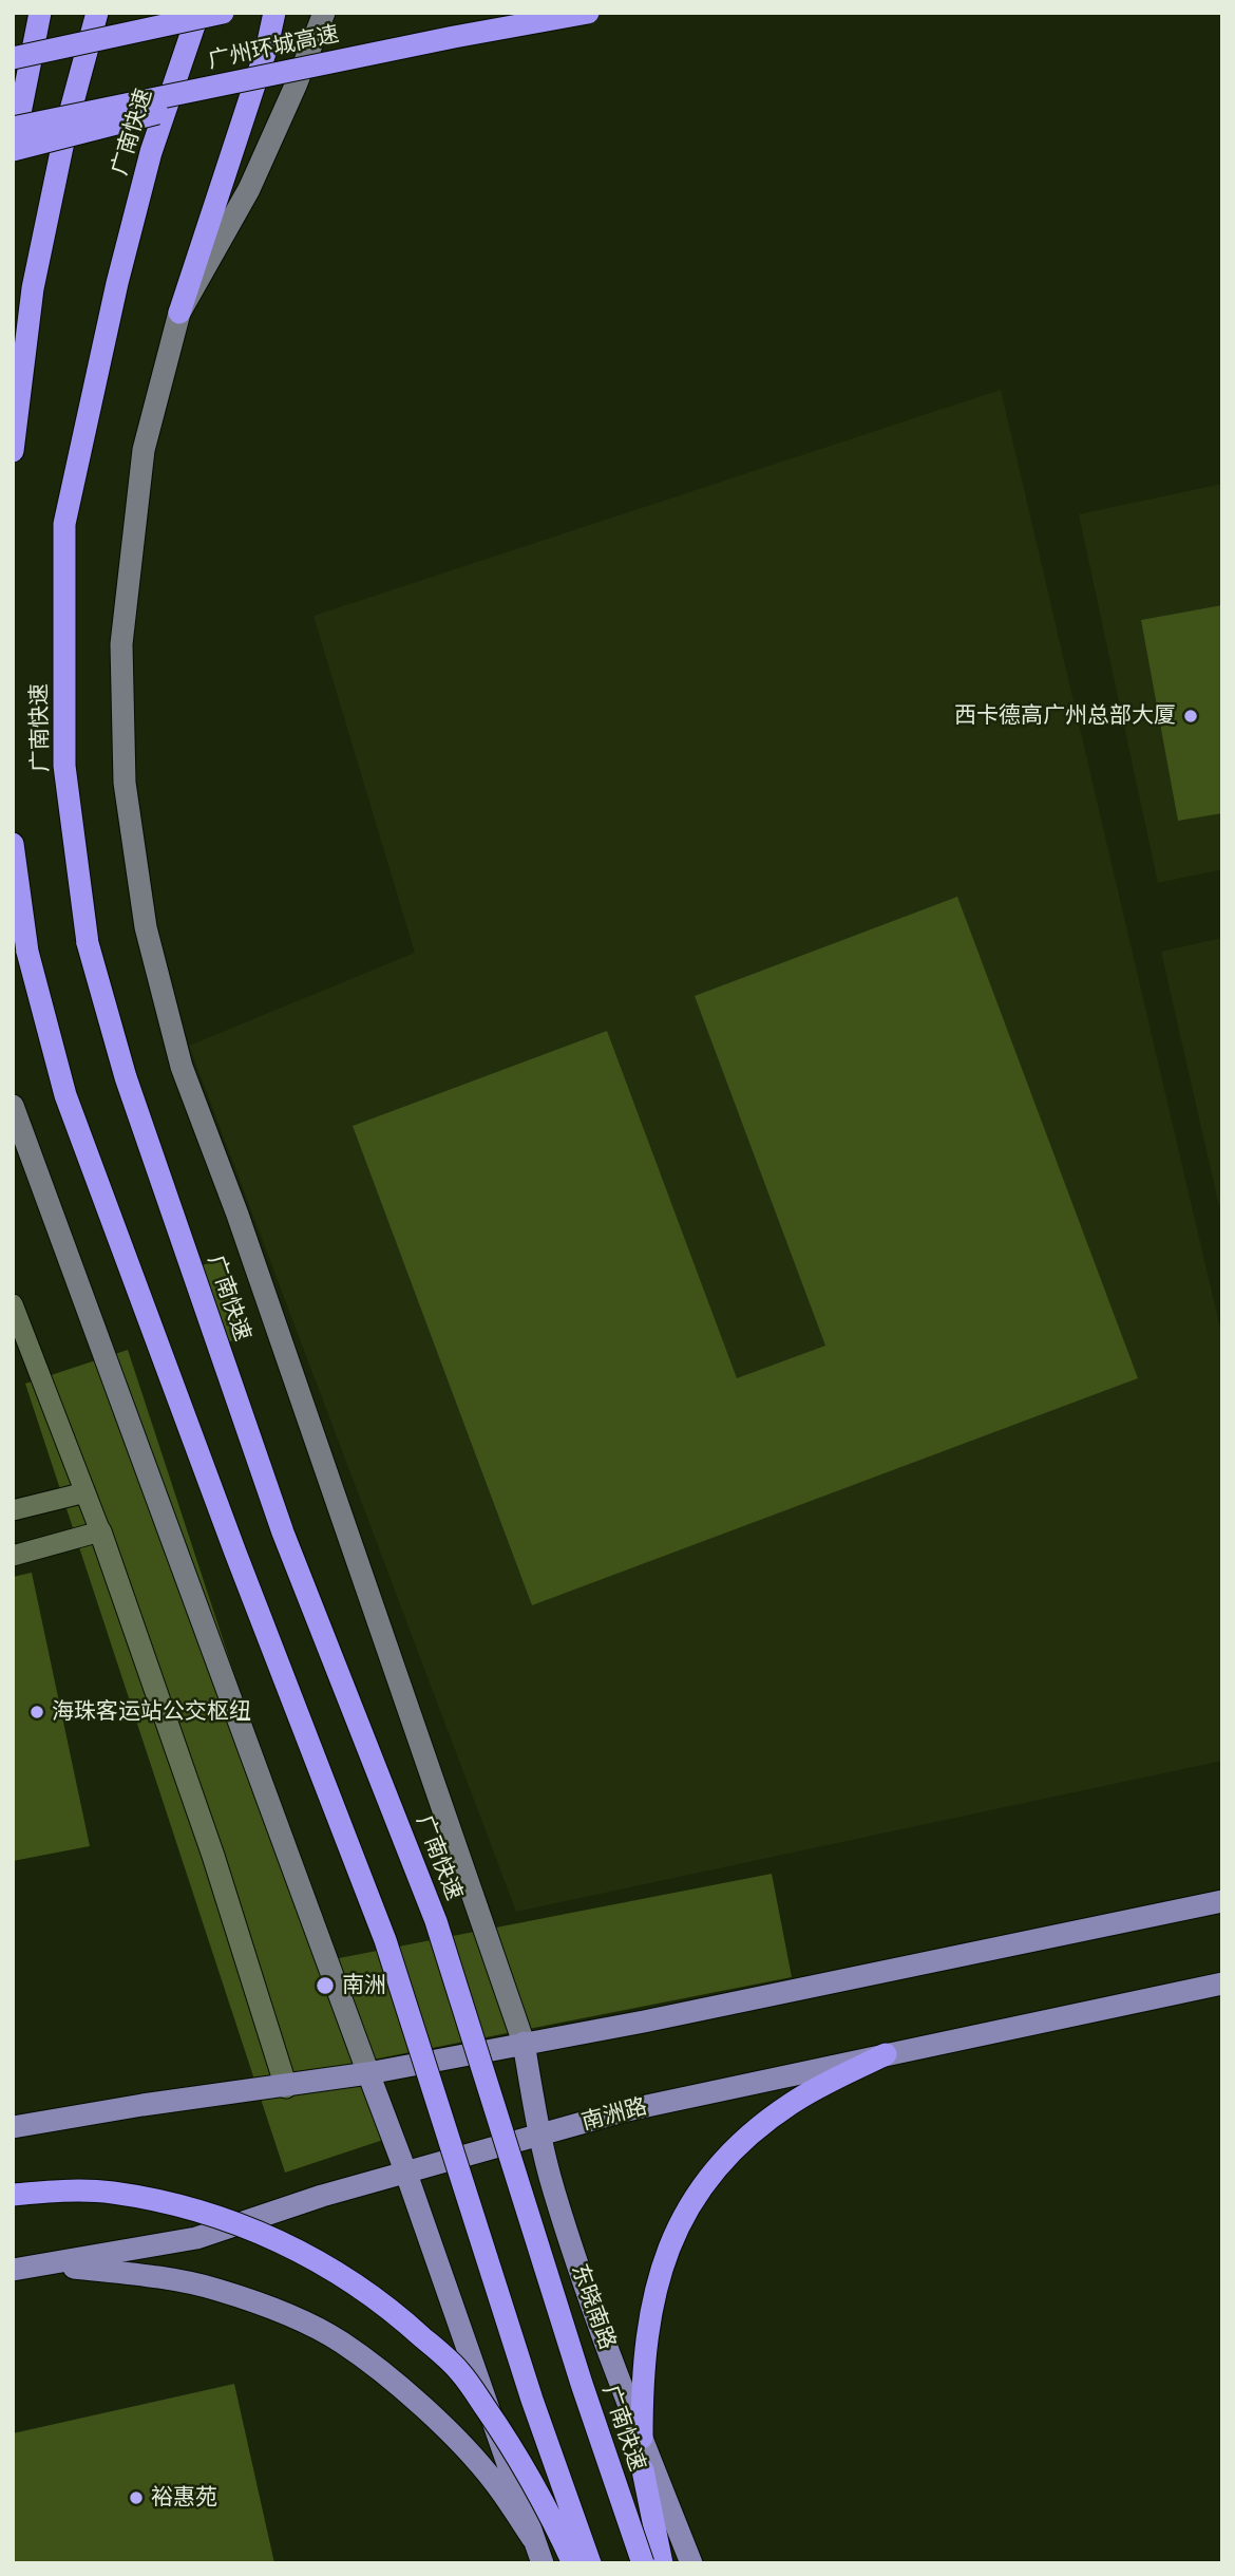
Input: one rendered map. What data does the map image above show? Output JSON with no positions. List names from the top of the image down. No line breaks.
{"streets":{"highway":["广州环城高速","广南快速"],"main road":["南洲路","东晓南路"]},"crossings":[["南洲路","东晓南路"]],"places":["西卡德高广州总部大厦","海珠客运站公交枢纽","南洲","裕惠苑"]}
